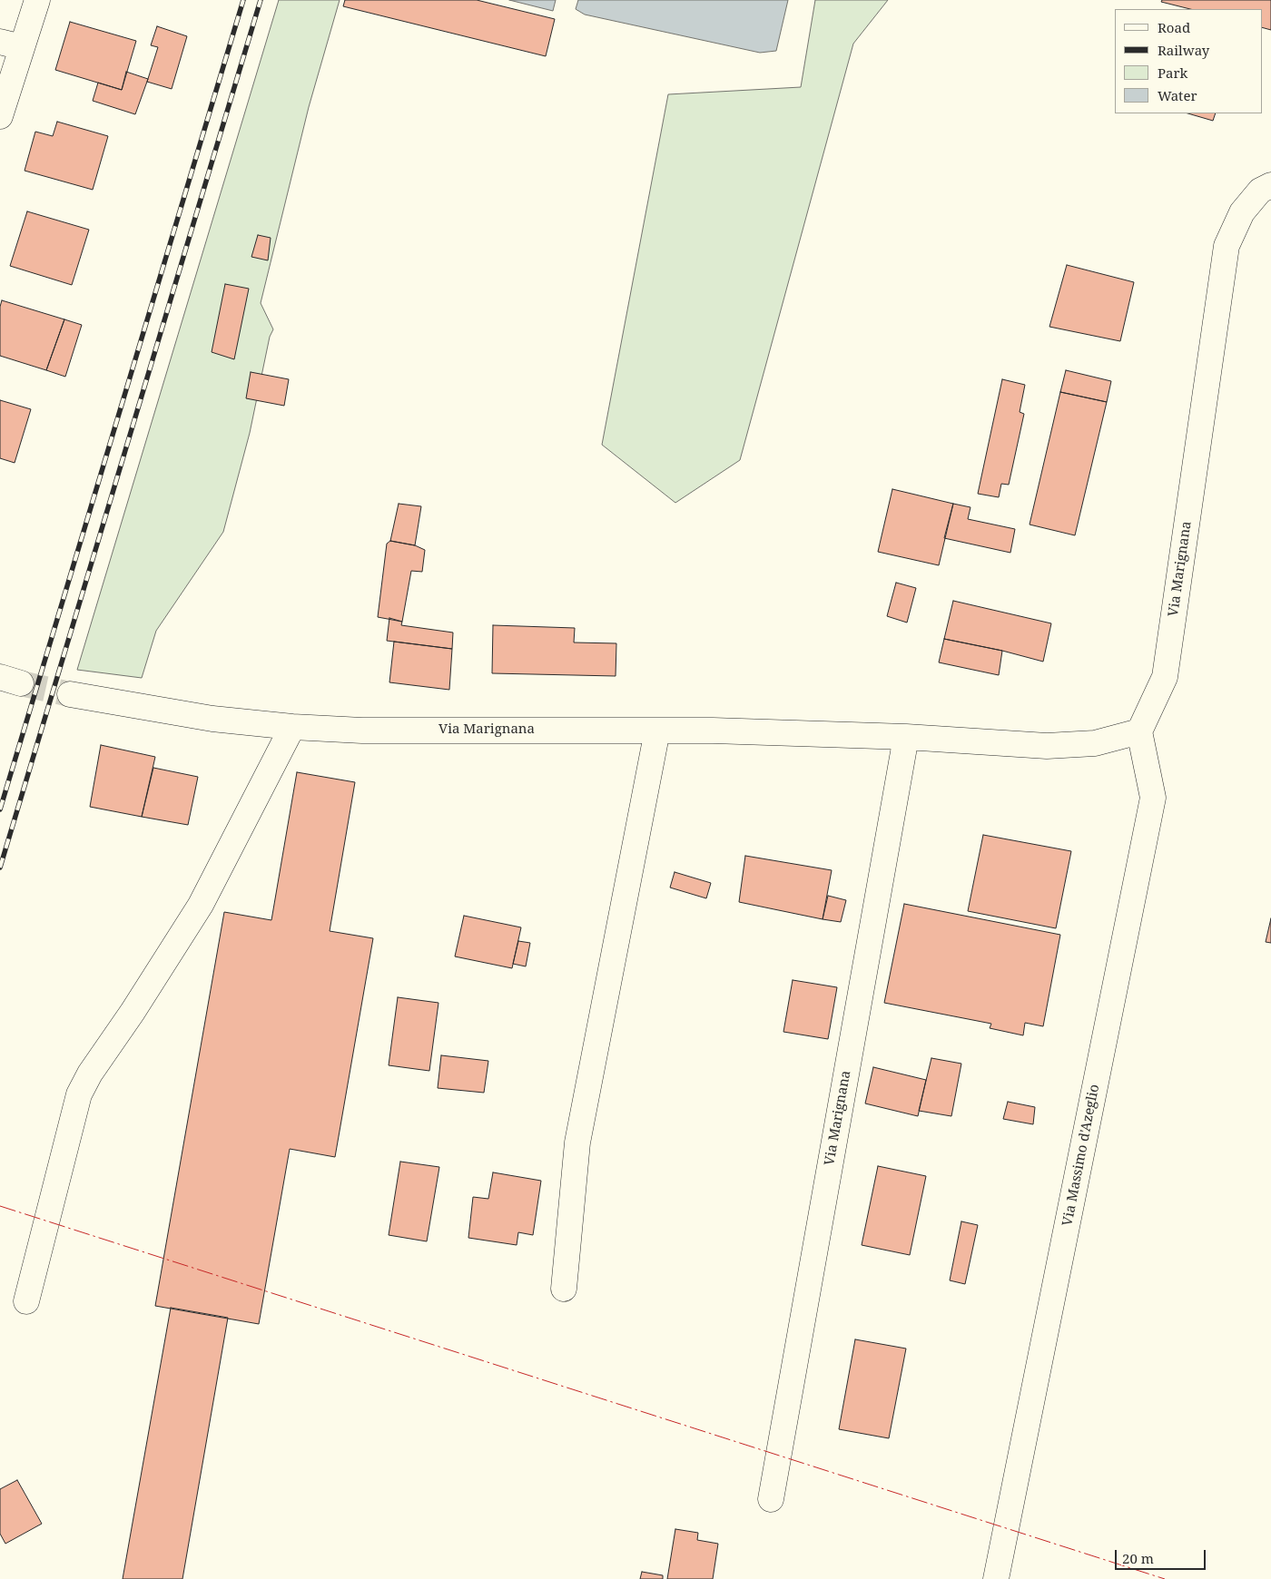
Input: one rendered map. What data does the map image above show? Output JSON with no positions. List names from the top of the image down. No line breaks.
{"streets":{"street":["Via Marignana","Via Massimo d'Azeglio"]},"crossings":[["Via Marignana","Via Massimo d'Azeglio"]],"legend":["Road","Railway","Park","Water"],"scale_bar":"20 m"}
